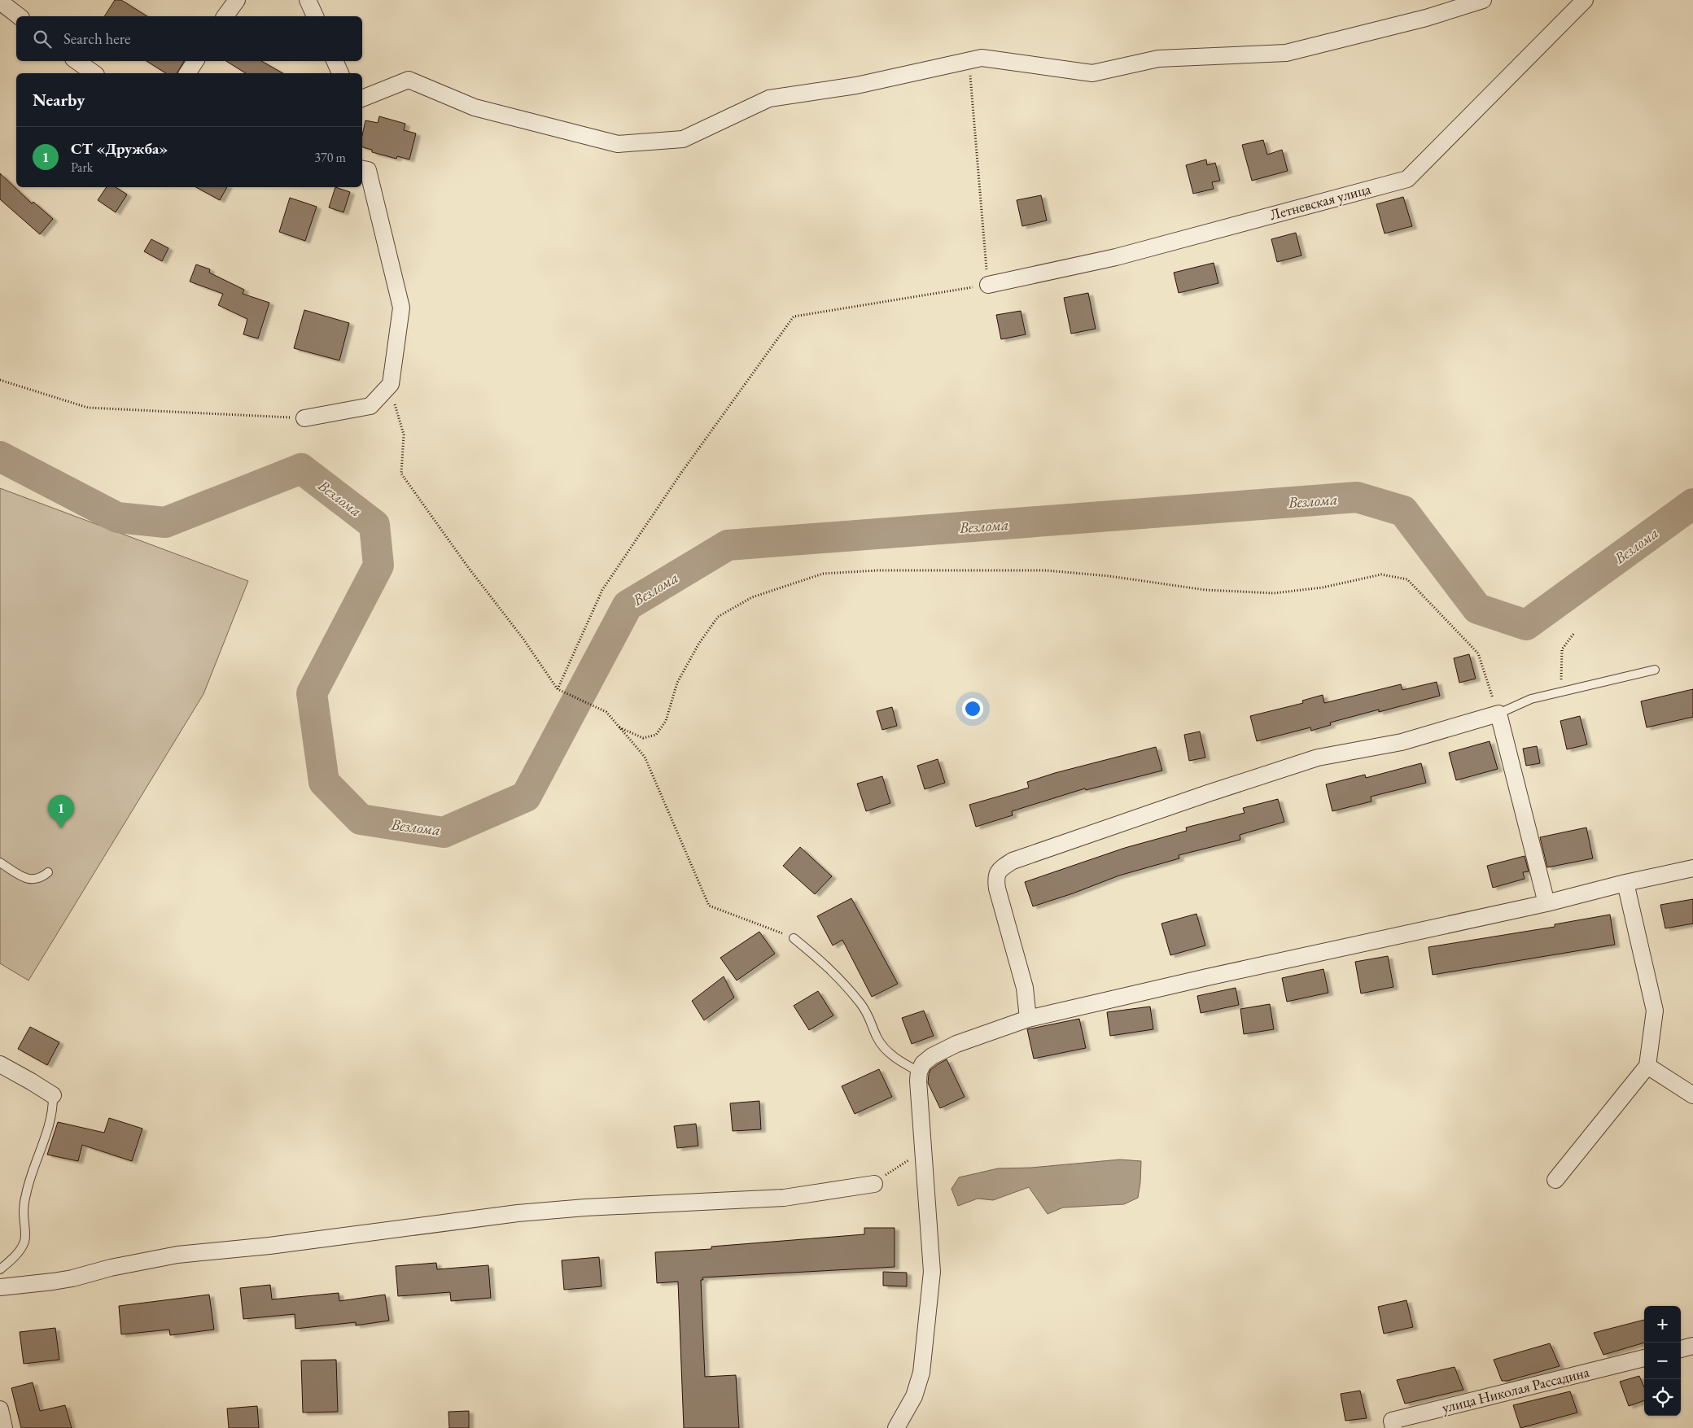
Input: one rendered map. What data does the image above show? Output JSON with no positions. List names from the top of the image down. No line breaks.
{"streets":{"street":["Летневская улица","улица Николая Рассадина"]},"water":["Везлома"],"page":{"search":"Search here","heading":"Nearby","list":[{"mark":"1","name":"СТ «Дружба»","note":"Park","value":"370 m"}],"pins":"1","map_buttons":["+","−"]}}
